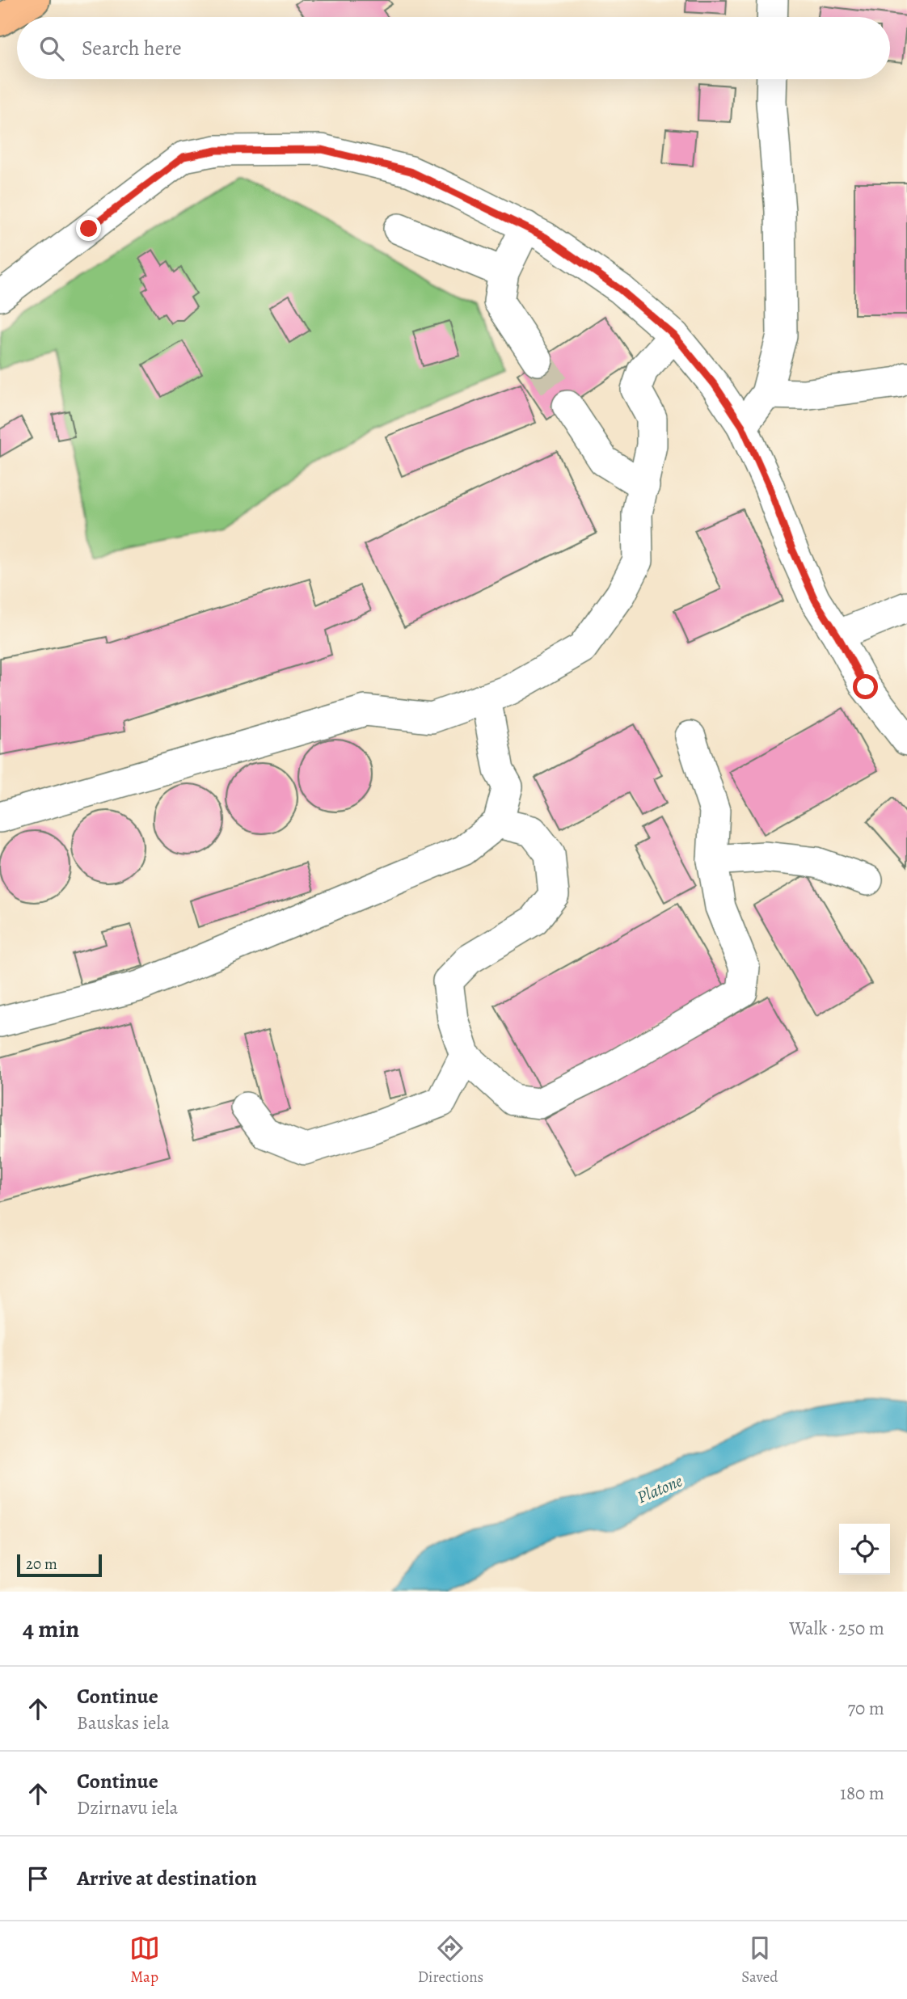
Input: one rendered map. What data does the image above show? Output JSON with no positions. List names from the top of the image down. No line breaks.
{"water":["Platone"],"scale_bar":"20 m","page":{"search":"Search here","scale":"20 m","heading":["4 min","Walk · 250 m"],"list":[["Continue","Bauskas iela","70 m"],["Continue","Dzirnavu iela","180 m"],"Arrive at destination"],"nav":["Map","Directions","Saved"]}}
